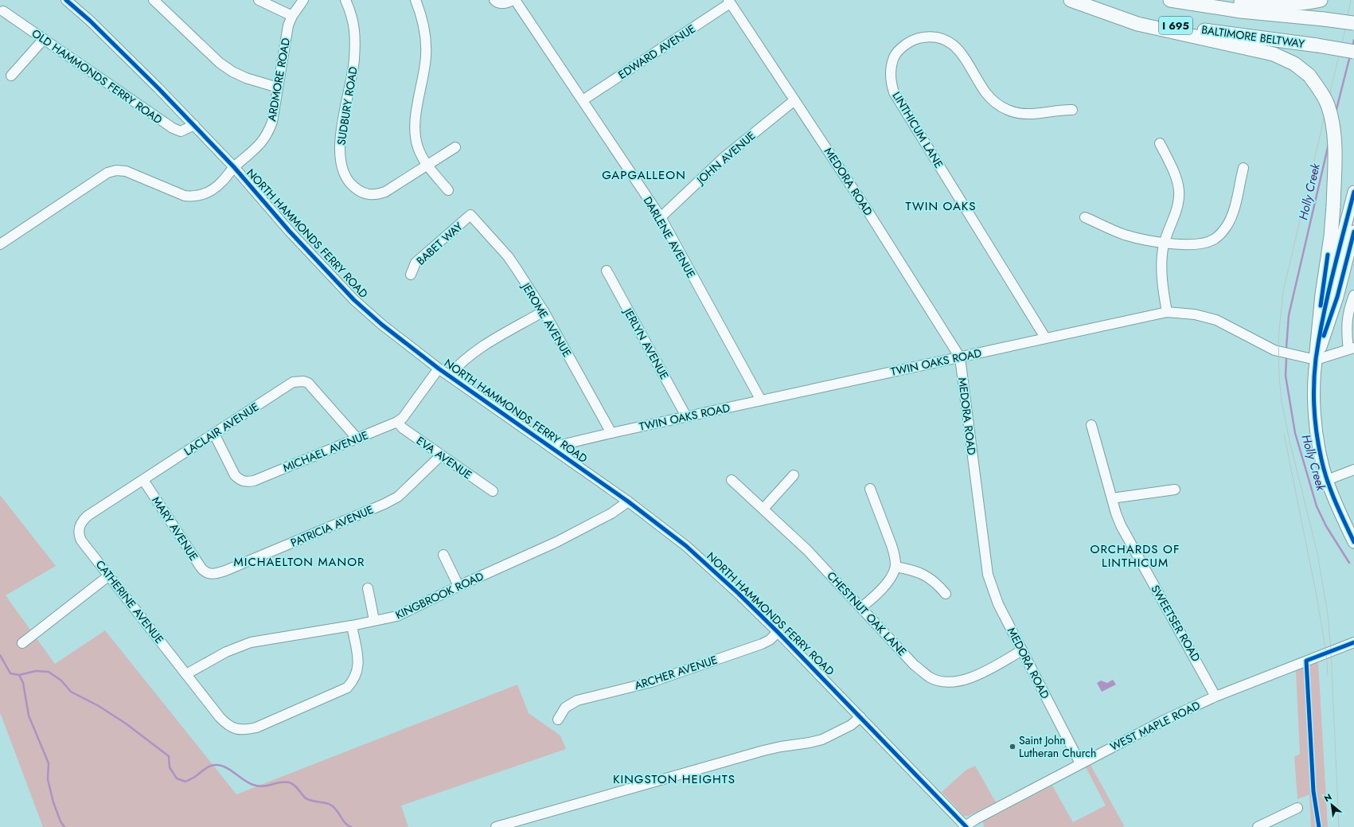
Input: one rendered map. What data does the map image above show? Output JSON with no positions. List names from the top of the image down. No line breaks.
{"streets":{"highway":["I 695","BALTIMORE BELTWAY"],"street":["EDWARD AVENUE","OLD HAMMONDS FERRY ROAD","ARDMORE ROAD","SUDBURY ROAD","LINTHICUM LANE","JOHN AVENUE","MEDORA ROAD","NORTH HAMMONDS FERRY ROAD","DARLENE AVENUE","BABET WAY","JEROME AVENUE","JERLYN AVENUE","TWIN OAKS ROAD","LACLAIR AVENUE","MICHAEL AVENUE","EVA AVENUE","PATRICIA AVENUE","MARY AVENUE","KINGBROOK ROAD","CATHERINE AVENUE","CHESTNUT OAK LANE","SWEETSER ROAD","ARCHER AVENUE","WEST MAPLE ROAD"]},"crossings":[["EDWARD AVENUE","MEDORA ROAD"],["EDWARD AVENUE","DARLENE AVENUE"],["OLD HAMMONDS FERRY ROAD","NORTH HAMMONDS FERRY ROAD"],["ARDMORE ROAD","NORTH HAMMONDS FERRY ROAD"],["LINTHICUM LANE","TWIN OAKS ROAD"],["JOHN AVENUE","MEDORA ROAD"],["JOHN AVENUE","DARLENE AVENUE"],["MEDORA ROAD","TWIN OAKS ROAD"],["MEDORA ROAD","CHESTNUT OAK LANE"],["MEDORA ROAD","WEST MAPLE ROAD"],["NORTH HAMMONDS FERRY ROAD","TWIN OAKS ROAD"],["NORTH HAMMONDS FERRY ROAD","MICHAEL AVENUE"],["NORTH HAMMONDS FERRY ROAD","KINGBROOK ROAD"],["NORTH HAMMONDS FERRY ROAD","ARCHER AVENUE"],["NORTH HAMMONDS FERRY ROAD","WEST MAPLE ROAD"],["DARLENE AVENUE","TWIN OAKS ROAD"],["BABET WAY","JEROME AVENUE"],["JEROME AVENUE","TWIN OAKS ROAD"],["JERLYN AVENUE","TWIN OAKS ROAD"],["LACLAIR AVENUE","MICHAEL AVENUE"],["LACLAIR AVENUE","MARY AVENUE"],["LACLAIR AVENUE","CATHERINE AVENUE"],["MICHAEL AVENUE","EVA AVENUE"],["EVA AVENUE","PATRICIA AVENUE"],["PATRICIA AVENUE","MARY AVENUE"],["KINGBROOK ROAD","CATHERINE AVENUE"],["SWEETSER ROAD","WEST MAPLE ROAD"]],"districts":["GAPGALLEON","TWIN OAKS","ORCHARDS OF LINTHICUM","MICHAELTON MANOR","KINGSTON HEIGHTS"],"water":["Holly Creek"],"places":["Saint John Lutheran Church"],"north":"top left"}
